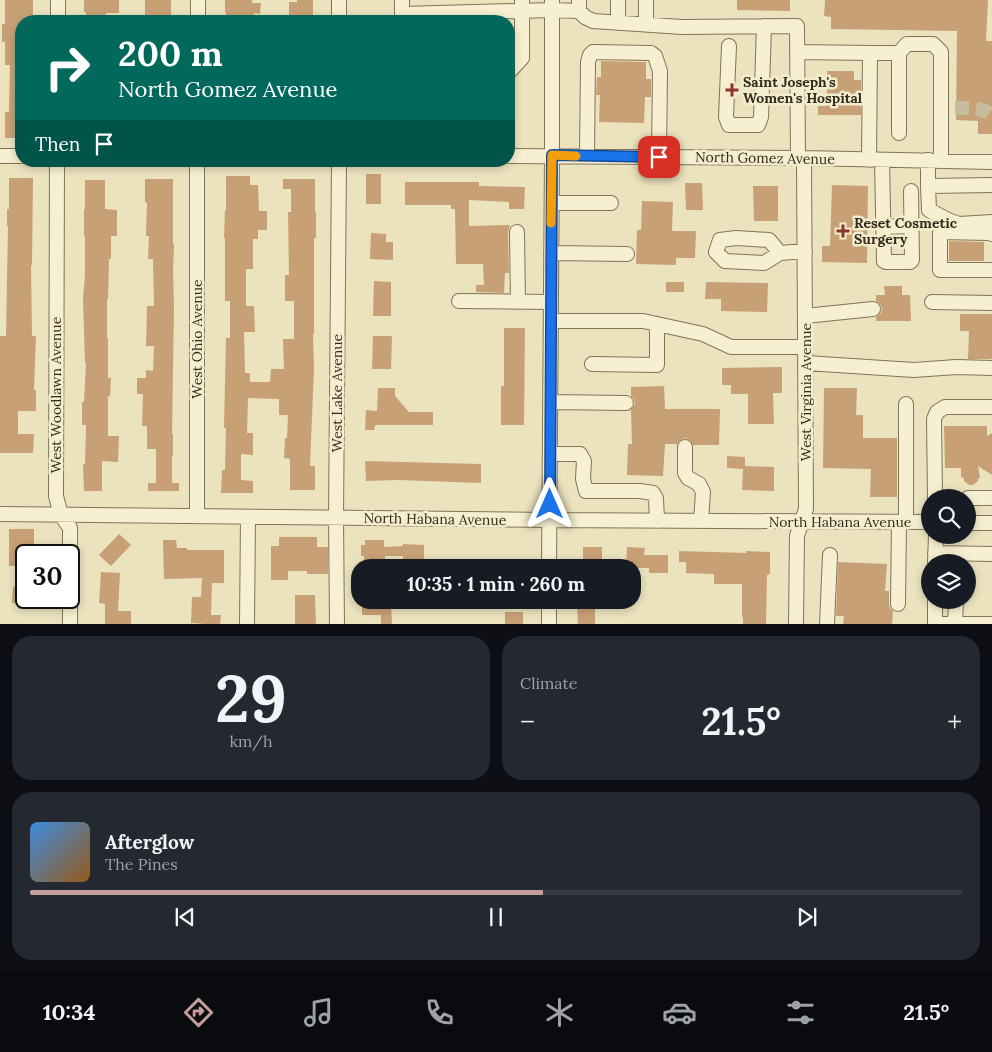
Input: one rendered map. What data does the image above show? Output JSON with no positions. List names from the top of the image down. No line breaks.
{"streets":{"street":["North Gomez Avenue","West Ohio Avenue","West Virginia Avenue","West Lake Avenue","West Woodlawn Avenue","North Habana Avenue"]},"crossings":[["North Gomez Avenue","West Virginia Avenue"],["West Ohio Avenue","North Habana Avenue"],["West Virginia Avenue","North Habana Avenue"],["West Lake Avenue","North Habana Avenue"],["West Woodlawn Avenue","North Habana Avenue"]],"places":{"health":["Saint Joseph's Women's Hospital","Reset Cosmetic Surgery"]},"page":{"turn":["200 m","North Gomez Avenue"],"then":"Then","limit":"30","trip":"10:35 · 1 min · 260 m","tile":[["29","km/h"],"Climate"],"heat":["−","21.5°","+"],"song":["Afterglow","The Pines"],"tabs":["10:34","21.5°"]}}
